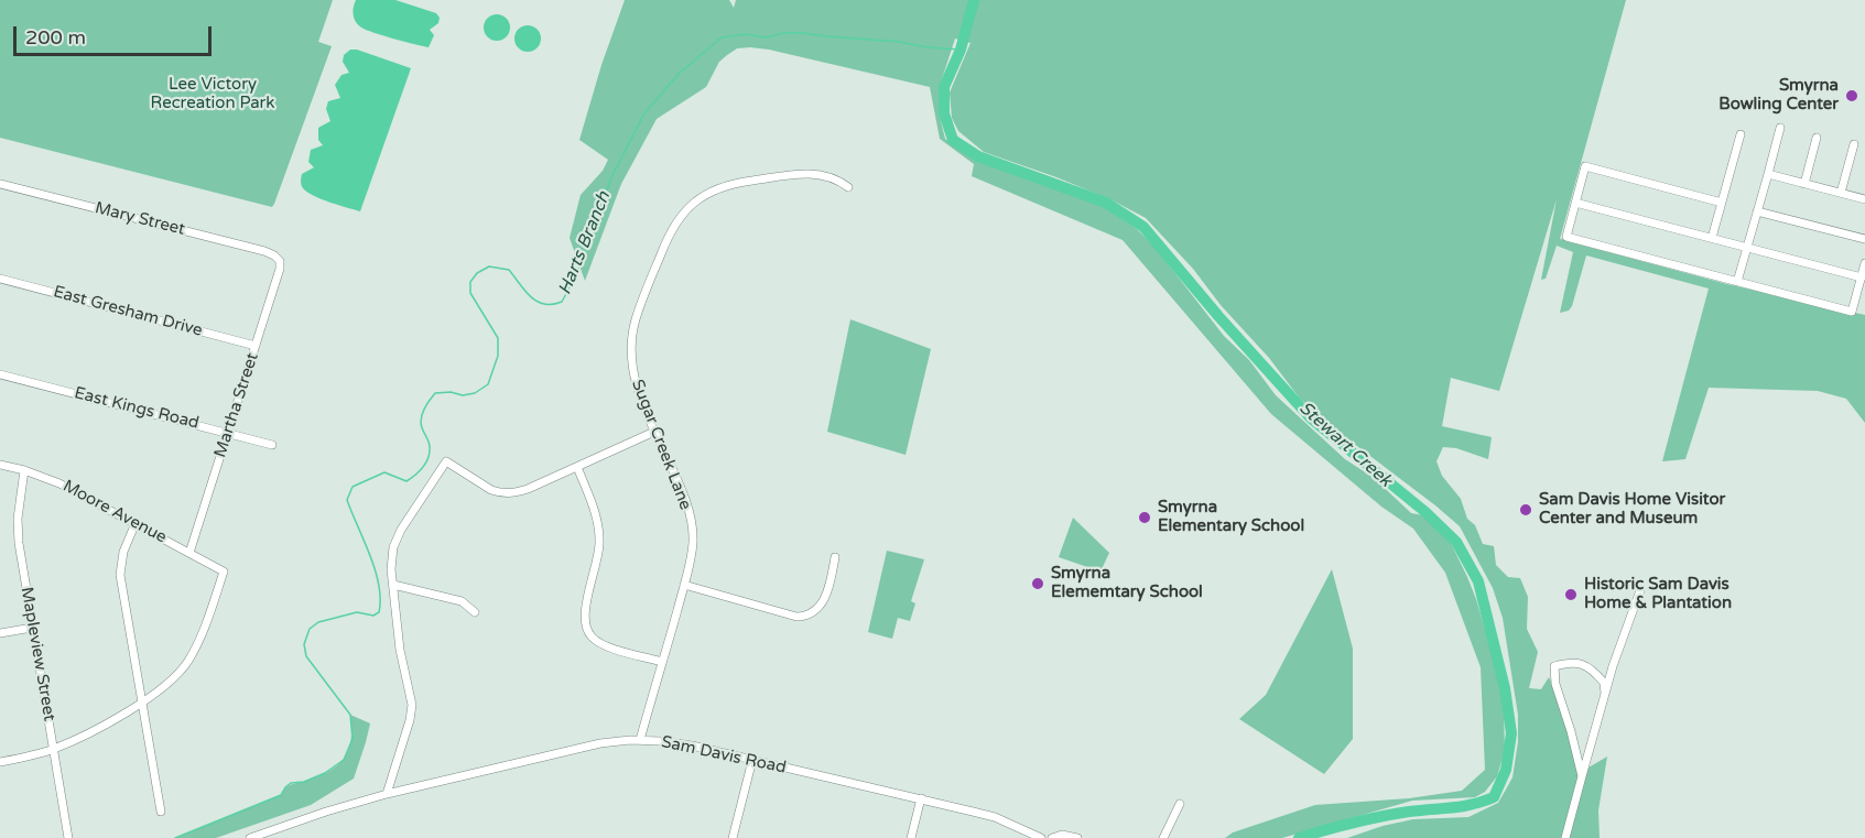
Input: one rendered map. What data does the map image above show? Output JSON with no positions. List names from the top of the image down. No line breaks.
{"streets":{"street":["Mary Street","East Gresham Drive","Martha Street","East Kings Road","Sugar Creek Lane","Moore Avenue","Mapleview Street","Sam Davis Road"]},"crossings":[["Mary Street","Martha Street"],["East Gresham Drive","Martha Street"],["Martha Street","East Kings Road"],["Martha Street","Moore Avenue"],["Sugar Creek Lane","Sam Davis Road"],["Moore Avenue","Mapleview Street"]],"water":["Harts Branch","Stewart Creek"],"parks":["Lee Victory Recreation Park"],"places":["Smyrna Bowling Center","Sam Davis Home Visitor Center and Museum","Smyrna Elementary School","Smyrna Elememtary School","Historic Sam Davis Home & Plantation"],"scale_bar":"200 m"}
